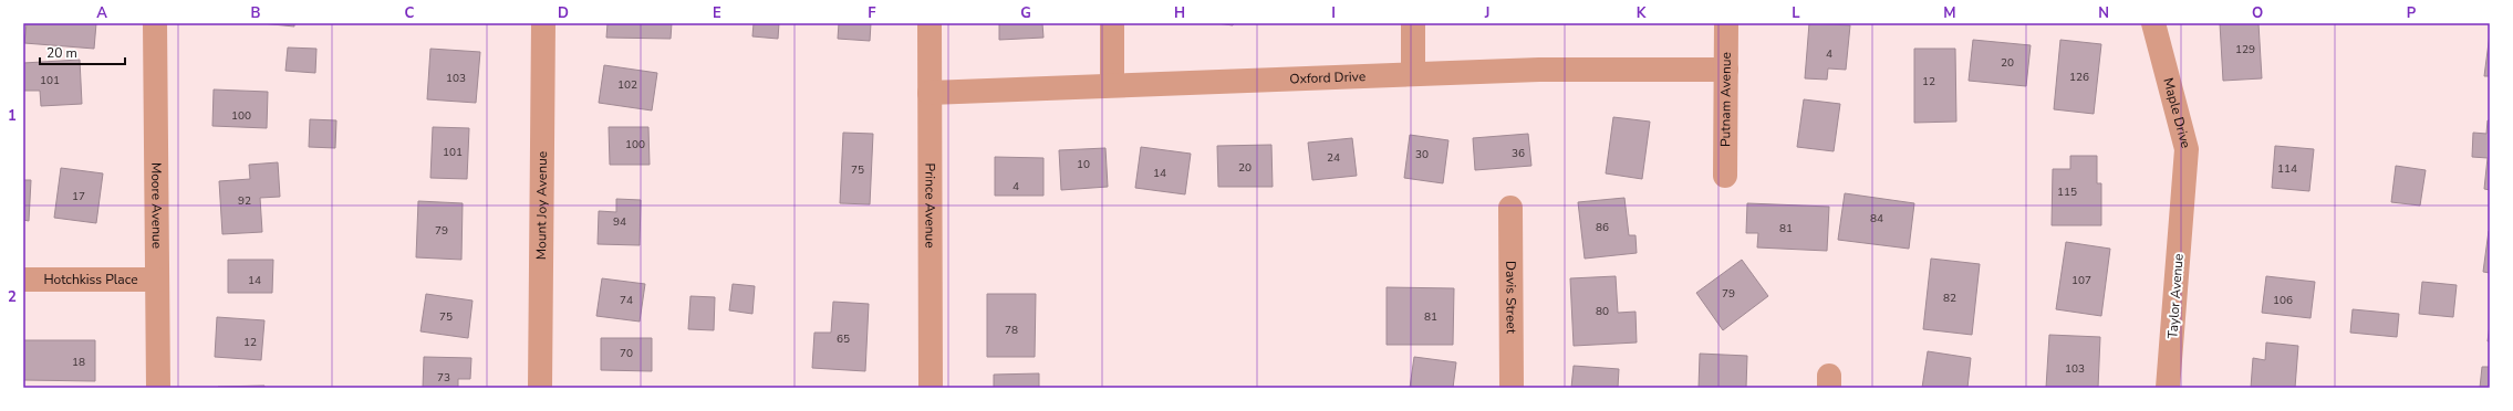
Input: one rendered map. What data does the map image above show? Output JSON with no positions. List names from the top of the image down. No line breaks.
{"streets":{"street":["Oxford Drive","Putnam Avenue","Maple Drive","Moore Avenue","Mount Joy Avenue","Prince Avenue","Hotchkiss Place","Taylor Avenue","Davis Street"]},"crossings":[["Oxford Drive","Putnam Avenue"],["Oxford Drive","Prince Avenue"],["Maple Drive","Taylor Avenue"],["Moore Avenue","Hotchkiss Place"]],"house_numbers":["129","4","20","126","103","101","12","102","100","100","101","36","30","24","10","20","114","75","14","4","115","17","92","84","94","86","81","79","14","107","79","82","74","106","80","75","81","78","65","12","70","18","103","73"],"scale_bar":"20 m","grid":{"columns":["A","B","C","D","E","F","G","H","I","J","K","L","M","N","O","P"],"rows":["1","2"]}}
